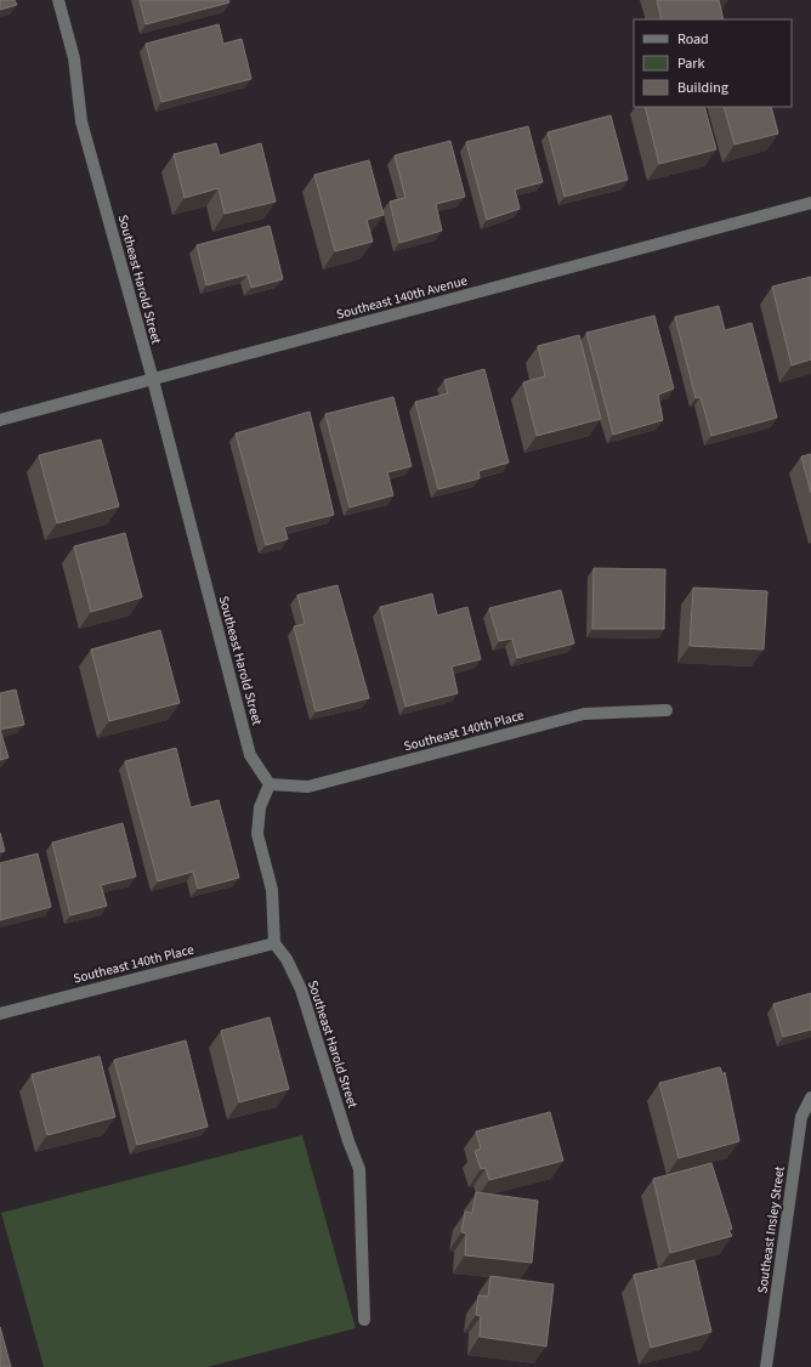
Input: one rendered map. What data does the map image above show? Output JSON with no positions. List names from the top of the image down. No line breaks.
{"streets":{"street":["Southeast Harold Street","Southeast 140th Avenue","Southeast 140th Place","Southeast Insley Street"]},"crossings":[["Southeast Harold Street","Southeast 140th Avenue"],["Southeast Harold Street","Southeast 140th Place"]],"legend":["Road","Park","Building"]}
